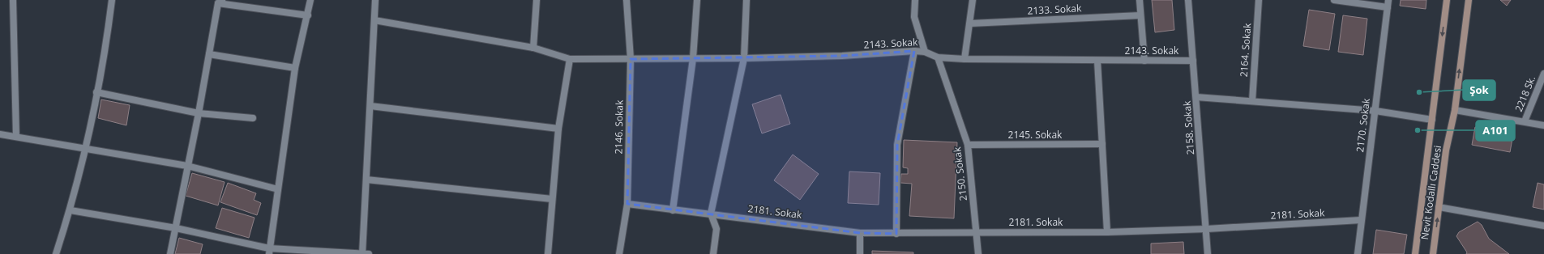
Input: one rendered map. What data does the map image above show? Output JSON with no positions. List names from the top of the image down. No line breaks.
{"streets":{"main road":["Nevit Kodallı Caddesi"],"street":["2133. Sokak","2143. Sokak","2164. Sokak","2218 Sk.","2170. Sokak","2146. Sokak","2158. Sokak","2145. Sokak","2150. Sokak","2181. Sokak"]},"crossings":[["2143. Sokak","2146. Sokak"],["2143. Sokak","2158. Sokak"],["2143. Sokak","2150. Sokak"],["2170. Sokak","2181. Sokak"],["2146. Sokak","2181. Sokak"],["2158. Sokak","2181. Sokak"],["2145. Sokak","2150. Sokak"],["2150. Sokak","2181. Sokak"]],"places":["Şok","A101"]}
